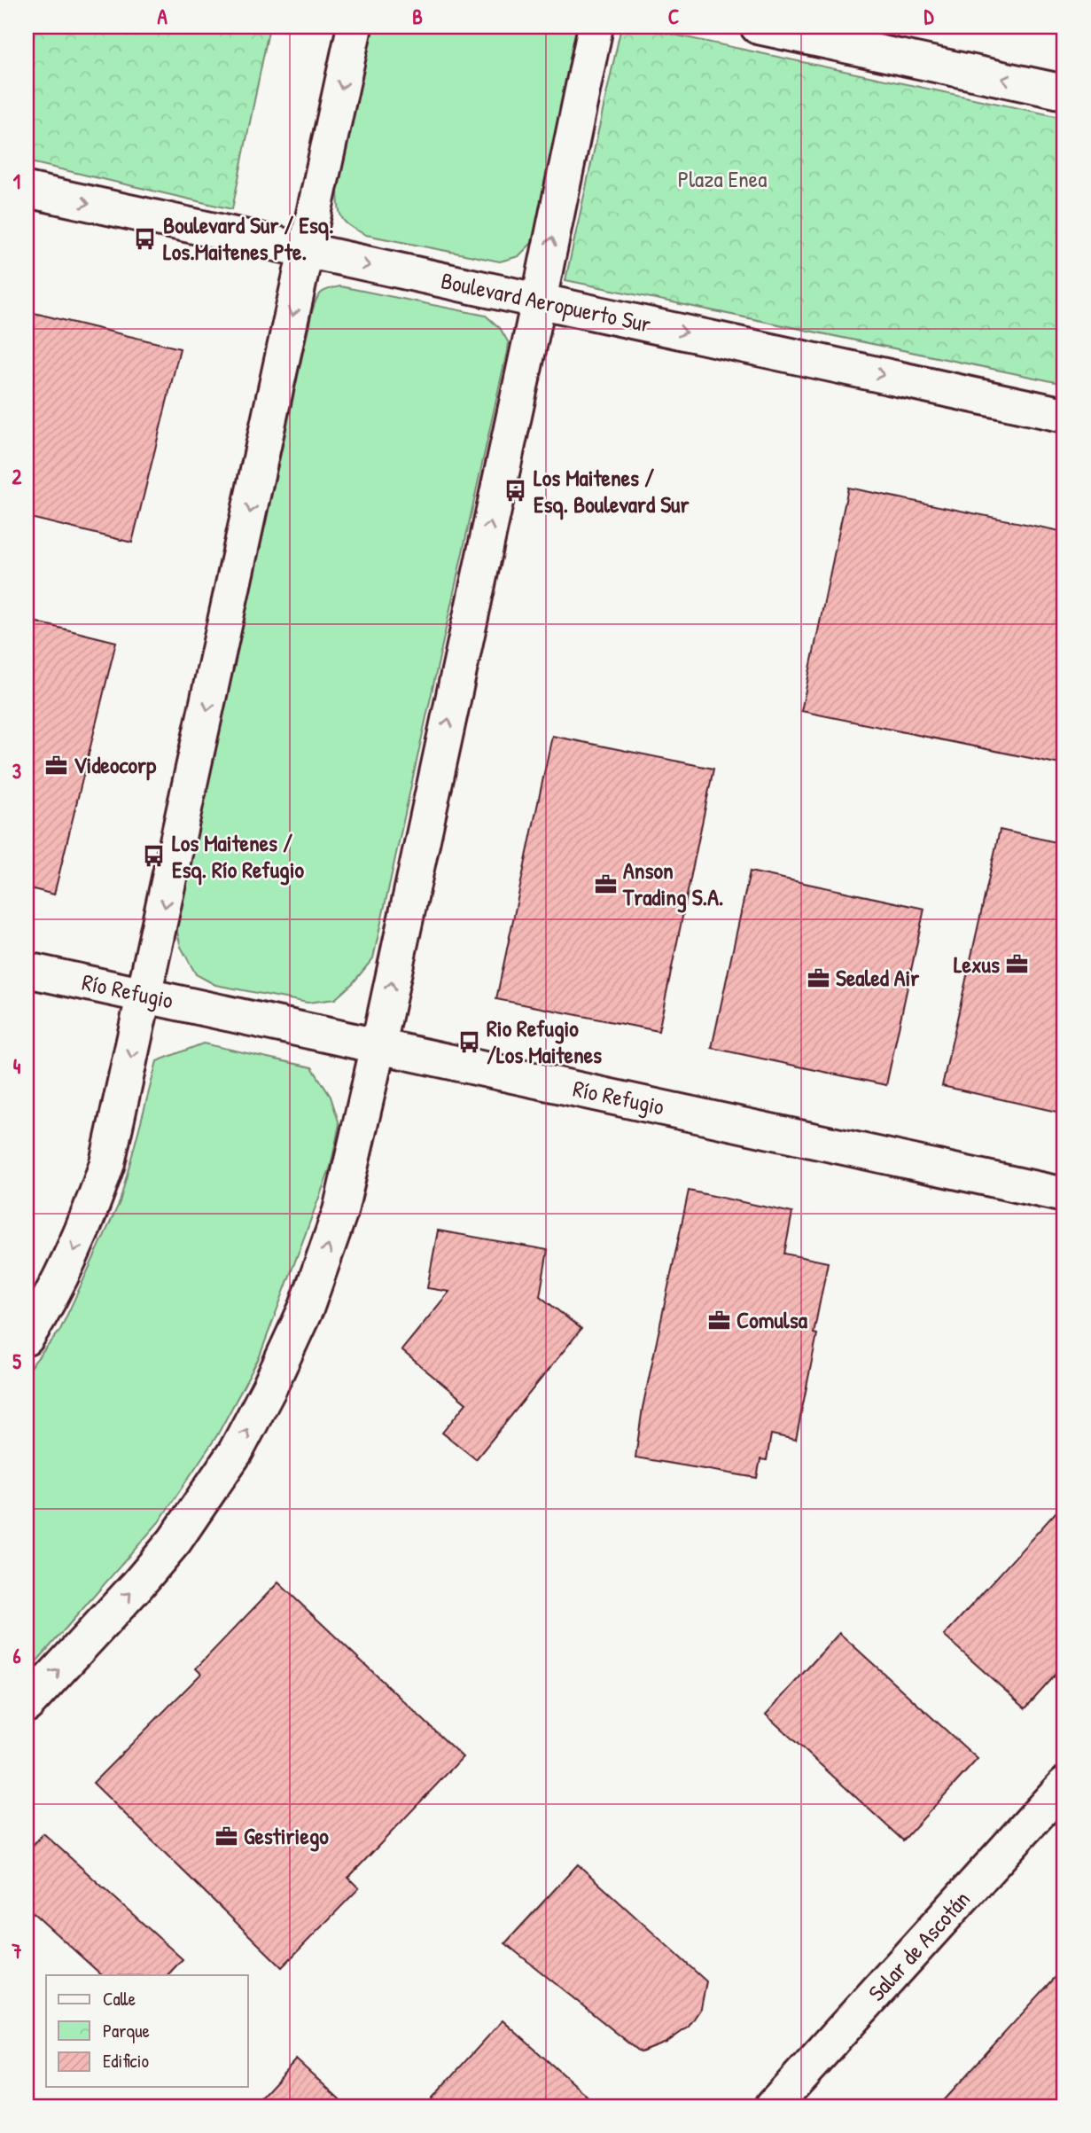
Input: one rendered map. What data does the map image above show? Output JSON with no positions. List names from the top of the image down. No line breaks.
{"streets":{"street":["Boulevard Aeropuerto Sur","Río Refugio","Salar de Ascotán"]},"one_way":["Boulevard Aeropuerto Sur"],"parks":["Plaza Enea"],"places":{"bus stop":["Boulevard Sur / Esq. Los.Maitenes Pte.","Los Maitenes / Esq. Boulevard Sur","Los Maitenes / Esq. Río Refugio","Rio Refugio /Los Maitenes"],"office":["Videocorp","Anson Trading S.A.","Lexus","Sealed Air","Comulsa","Gestiriego"]},"legend":["Calle","Parque","Edificio"],"grid":{"columns":["A","B","C","D"],"rows":["1","2","3","4","5","6","7"]}}
